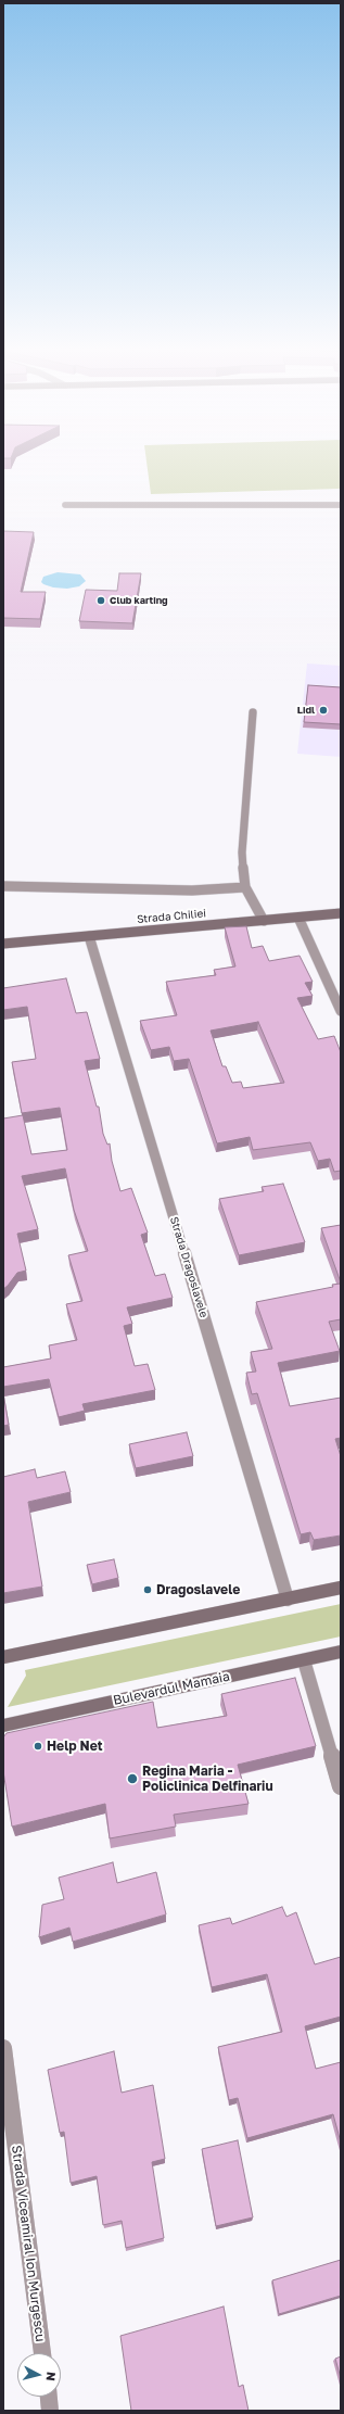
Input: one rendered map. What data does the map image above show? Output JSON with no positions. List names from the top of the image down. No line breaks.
{"streets":{"street":["Strada Chiliei","Strada Dragoslavele","Bulevardul Mamaia","Strada Viceamiral Ion Murgescu"]},"crossings":[["Strada Chiliei","Strada Dragoslavele"]],"places":["Club karting","Lidl","Dragoslavele","Help Net","Regina Maria - Policlinica Delfinariu"],"north":"right"}
